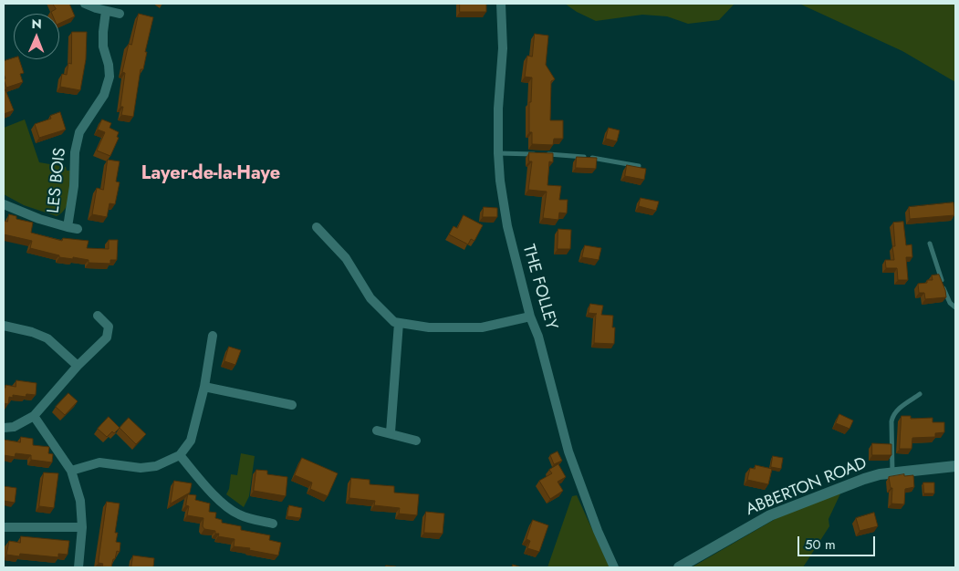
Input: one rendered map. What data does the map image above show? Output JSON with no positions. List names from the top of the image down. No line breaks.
{"streets":{"street":["LES BOIS","THE FOLLEY","ABBERTON ROAD"]},"districts":["Layer-de-la-Haye"],"scale_bar":"50 m","north":"top"}
